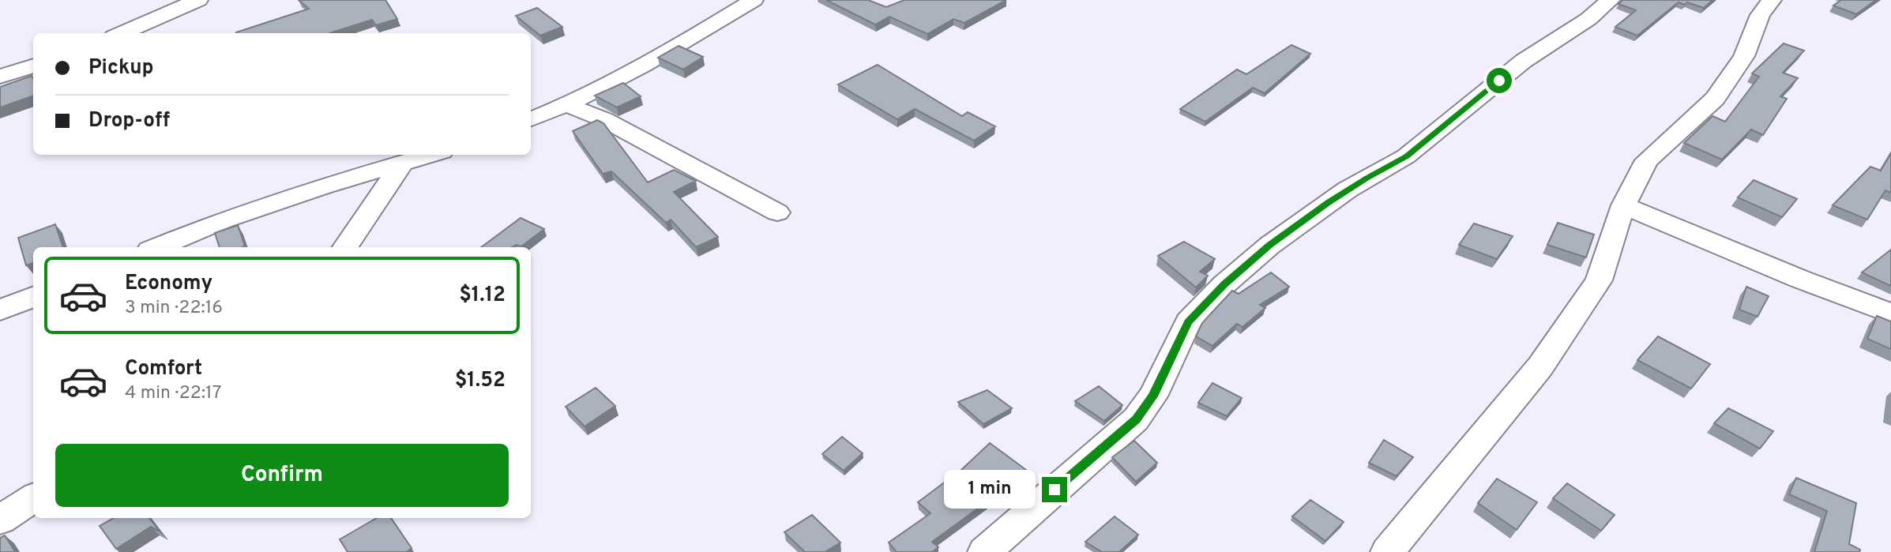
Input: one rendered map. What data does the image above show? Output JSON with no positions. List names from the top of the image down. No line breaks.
{"page":{"banner":["Pickup","Drop-off"],"list":[{"name":"Economy","note":"3 min · 22:16","value":"$1.12"},{"name":"Comfort","note":"4 min · 22:17","value":"$1.52"}],"buttons":"Confirm","bubble":"1 min"}}
